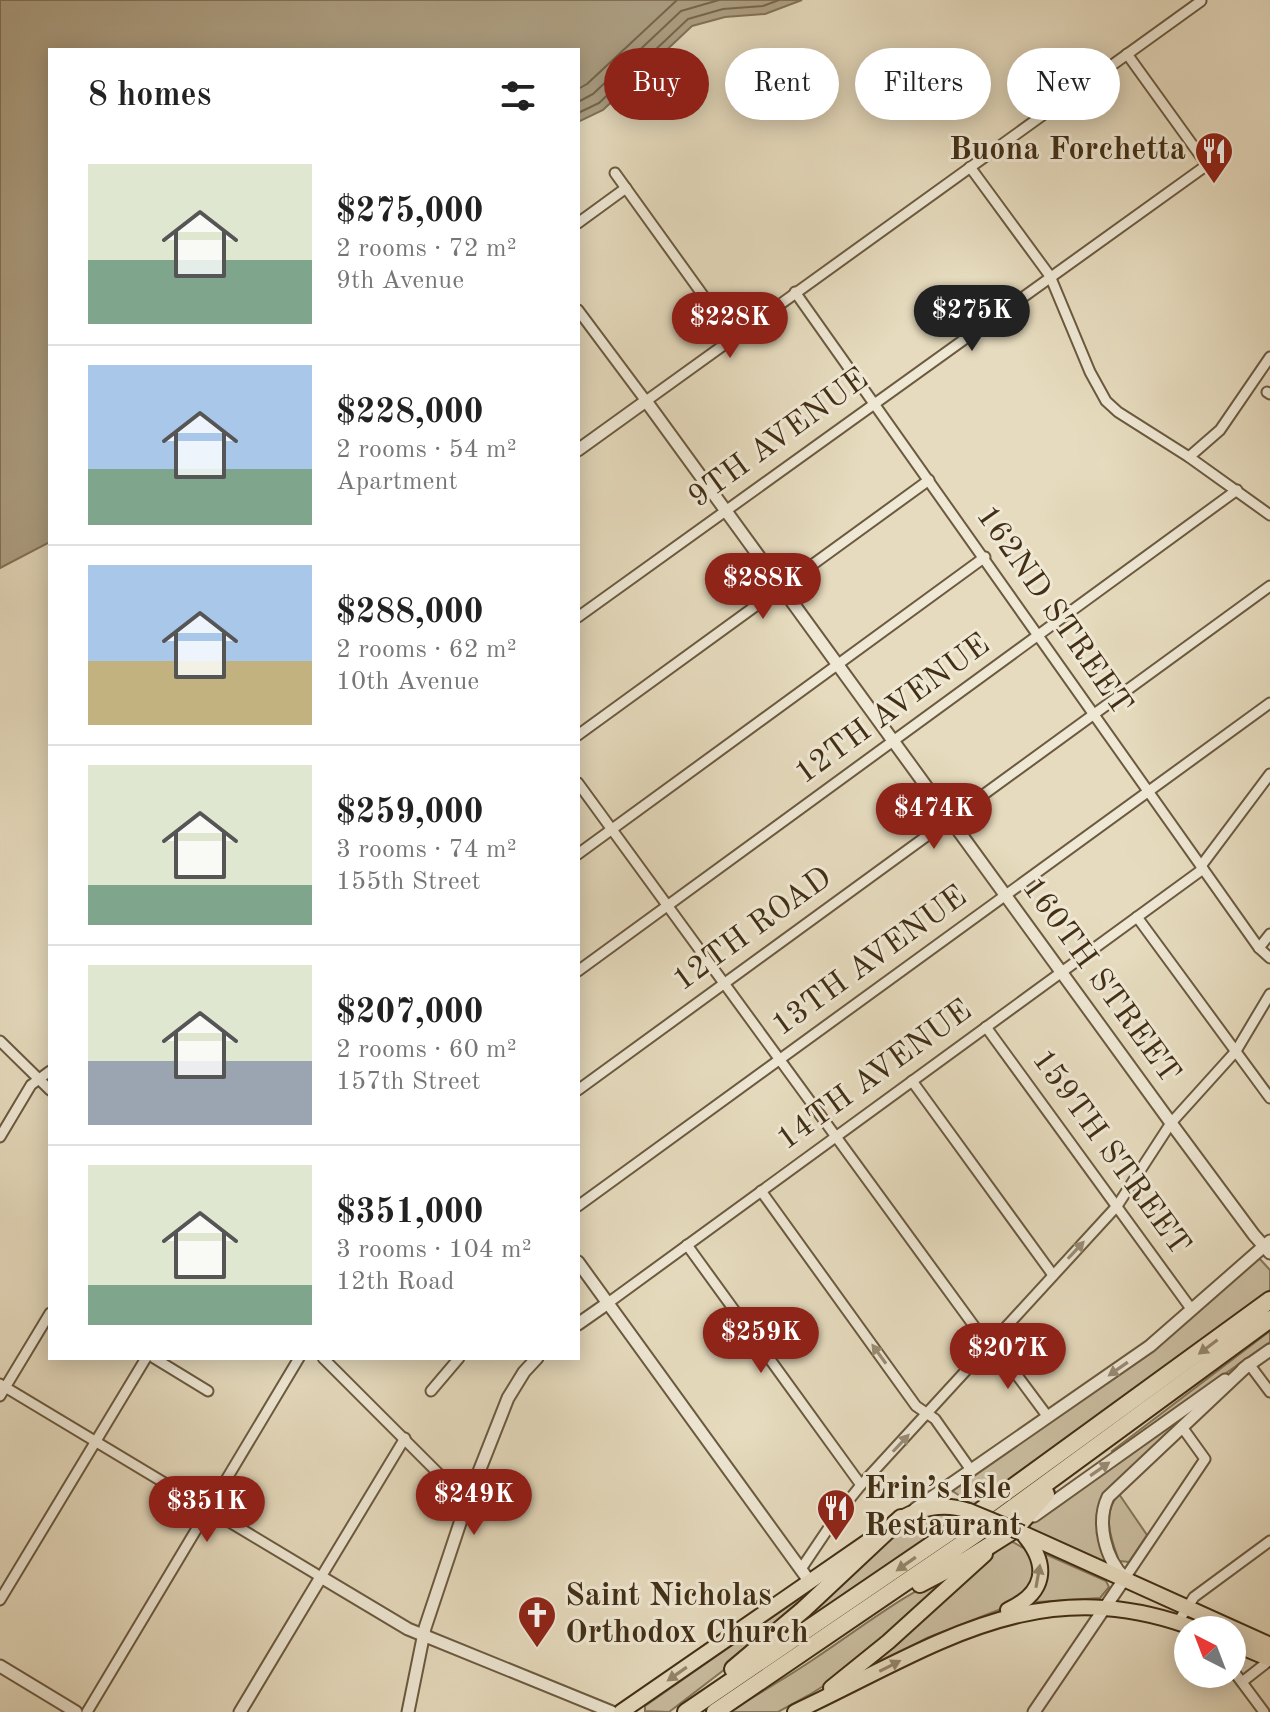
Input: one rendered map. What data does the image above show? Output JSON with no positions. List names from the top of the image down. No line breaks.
{"streets":{"street":["9TH AVENUE","162ND STREET","12TH AVENUE","12TH ROAD","13TH AVENUE","160TH STREET","14TH AVENUE","159TH STREET"]},"crossings":[["9TH AVENUE","162ND STREET"],["9TH AVENUE","160TH STREET"],["162ND STREET","12TH AVENUE"],["162ND STREET","12TH ROAD"],["162ND STREET","13TH AVENUE"],["162ND STREET","14TH AVENUE"],["12TH AVENUE","160TH STREET"],["12TH ROAD","160TH STREET"],["13TH AVENUE","160TH STREET"],["160TH STREET","14TH AVENUE"],["14TH AVENUE","159TH STREET"]],"places":{"restaurant":["Buona Forchetta","Erin’s Isle Restaurant"],"church":["Saint Nicholas Orthodox Church"]},"north":"top left","page":{"chip":["Buy","Rent","Filters","New"],"heading":"8 homes","list":[{"name":"$275,000","note":"2 rooms · 72 m² · 9th Avenue"},{"name":"$228,000","note":"2 rooms · 54 m² · Apartment"},{"name":"$288,000","note":"2 rooms · 62 m² · 10th Avenue"},{"name":"$259,000","note":"3 rooms · 74 m² · 155th Street"},{"name":"$207,000","note":"2 rooms · 60 m² · 157th Street"},{"name":"$351,000","note":"3 rooms · 104 m² · 12th Road"}],"price":["$275K","$228K","$288K","$474K","$259K","$207K","$249K","$351K"]}}
